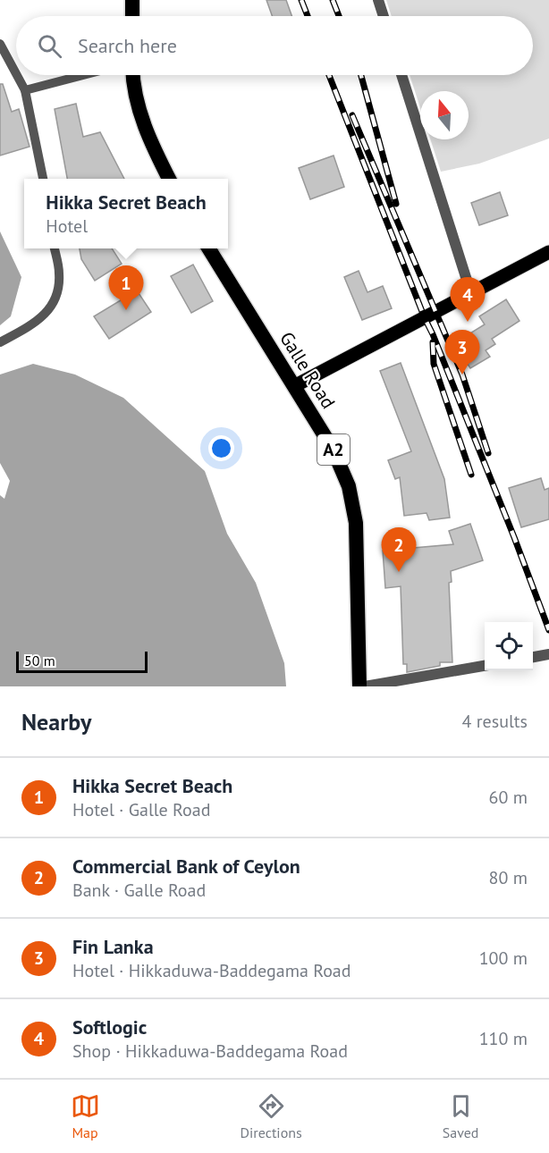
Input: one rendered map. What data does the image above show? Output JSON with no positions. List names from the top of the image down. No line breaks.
{"streets":{"highway":["Galle Road","A2"]},"scale_bar":"50 m","north":"top","page":{"search":"Search here","popup":["Hikka Secret Beach","Hotel"],"pins":["1","4","3","2"],"scale":"50 m","heading":["Nearby","4 results"],"list":[{"mark":"1","name":"Hikka Secret Beach","note":"Hotel · Galle Road","value":"60 m"},{"mark":"2","name":"Commercial Bank of Ceylon","note":"Bank · Galle Road","value":"80 m"},{"mark":"3","name":"Fin Lanka","note":"Hotel · Hikkaduwa-Baddegama Road","value":"100 m"},{"mark":"4","name":"Softlogic","note":"Shop · Hikkaduwa-Baddegama Road","value":"110 m"}],"nav":["Map","Directions","Saved"]}}
